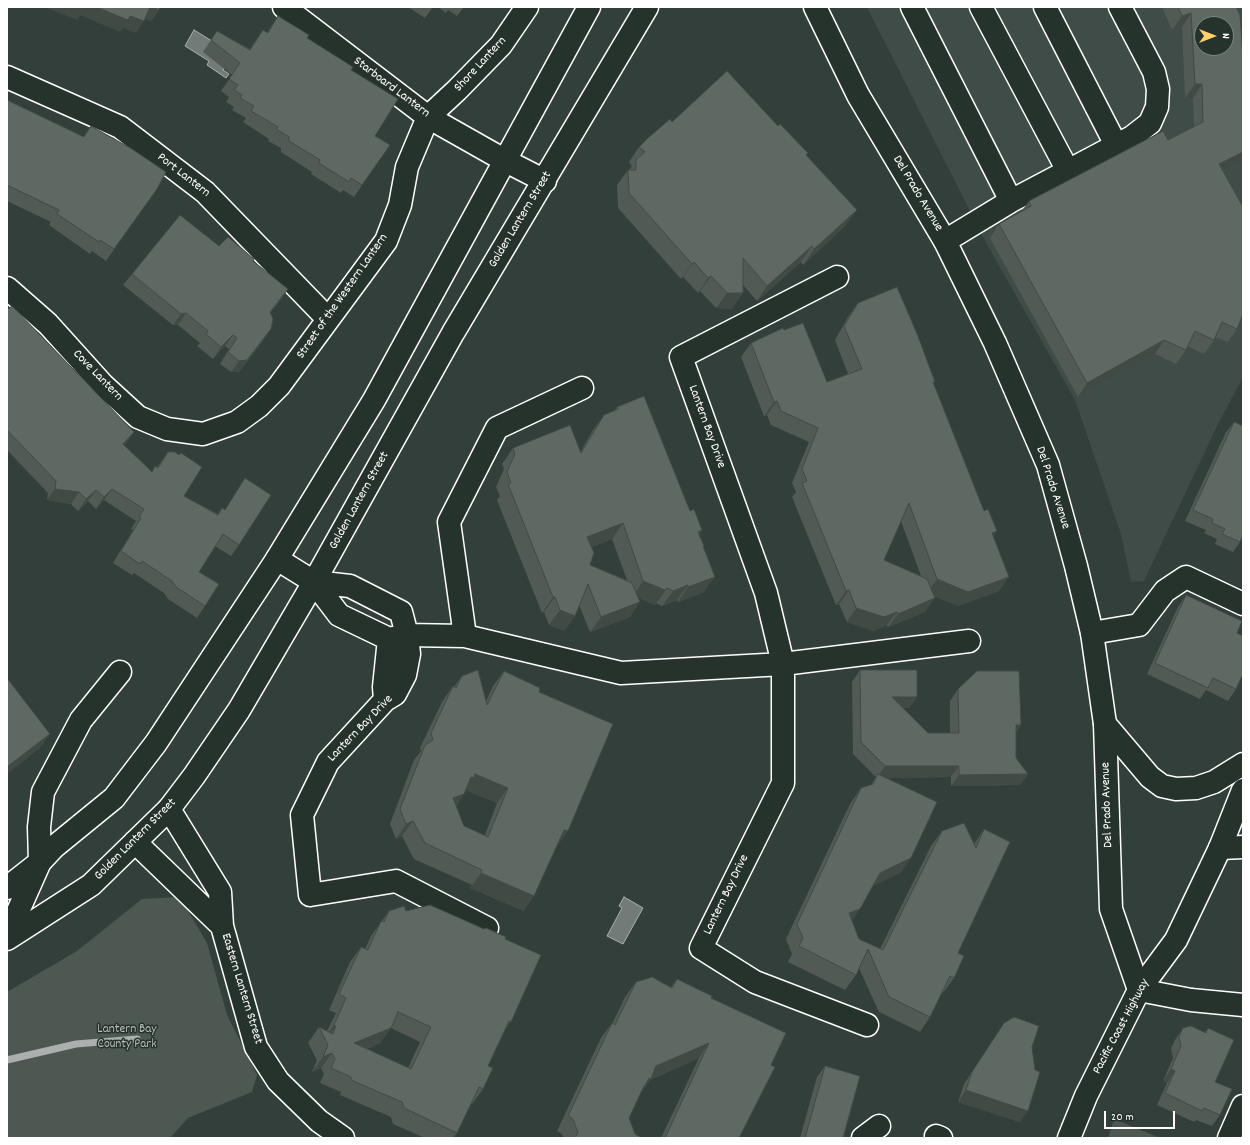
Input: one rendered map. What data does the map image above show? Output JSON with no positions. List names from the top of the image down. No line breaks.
{"streets":{"main road":["Shore Lantern","Starboard Lantern","Port Lantern","Del Prado Avenue","Golden Lantern Street","Street of the Western Lantern","Cove Lantern","Lantern Bay Drive","Eastern Lantern Street","Pacific Coast Highway"]},"crossings":[["Shore Lantern","Starboard Lantern"],["Shore Lantern","Street of the Western Lantern"],["Starboard Lantern","Golden Lantern Street"],["Starboard Lantern","Street of the Western Lantern"],["Port Lantern","Street of the Western Lantern"],["Del Prado Avenue","Pacific Coast Highway"],["Golden Lantern Street","Lantern Bay Drive"],["Golden Lantern Street","Eastern Lantern Street"],["Street of the Western Lantern","Cove Lantern"]],"parks":["Lantern Bay County Park"],"scale_bar":"20 m","north":"right"}
